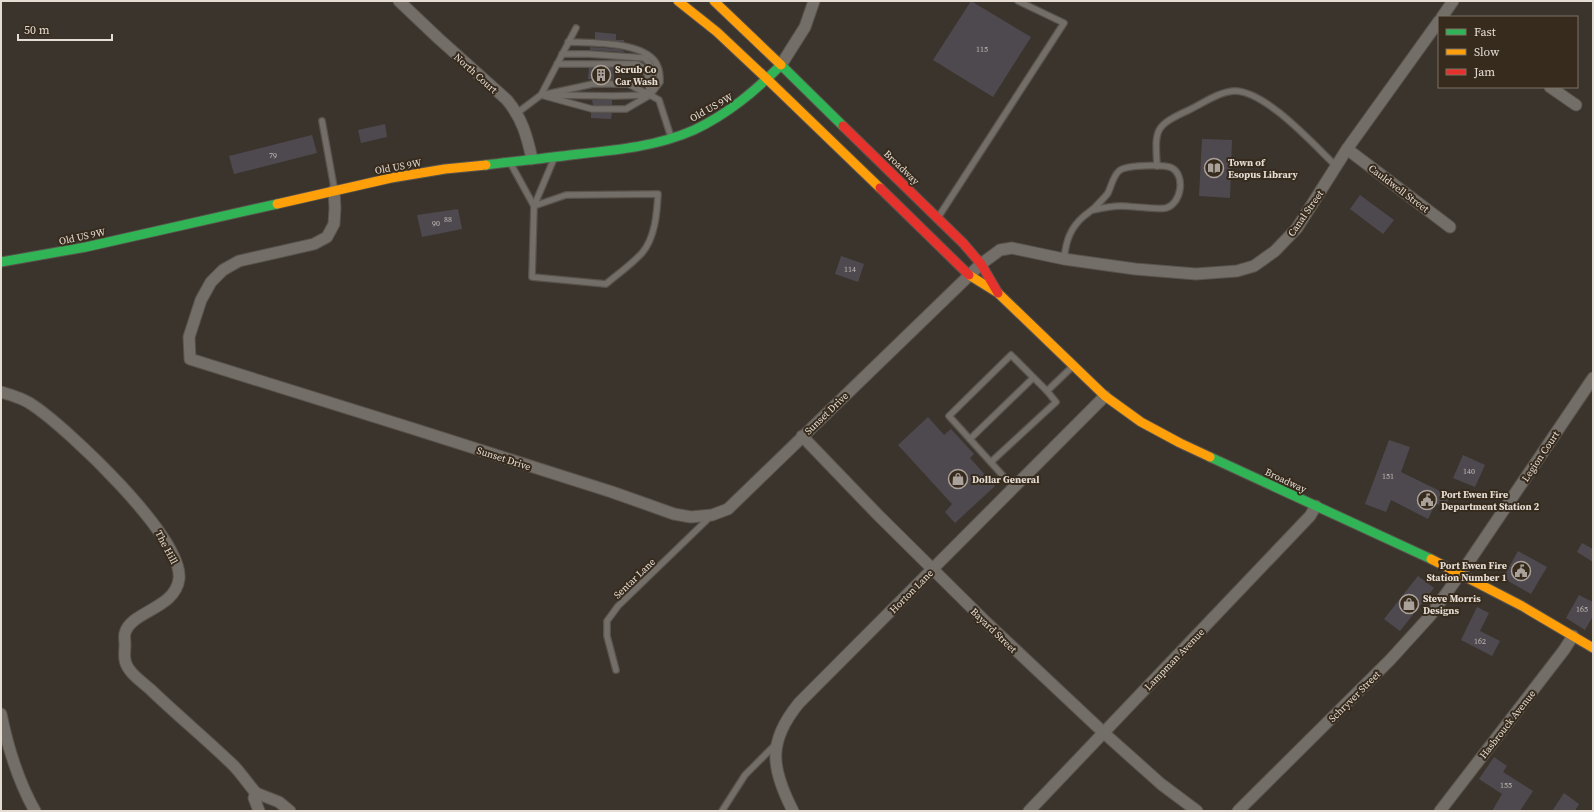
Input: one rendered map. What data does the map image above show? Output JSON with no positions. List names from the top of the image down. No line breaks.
{"streets":{"main road":["Old US 9W","Broadway"],"street":["North Court","Cauldwell Street","Canal Street","Sunset Drive","Legion Court","The Hill","Horton Lane","Bayard Street","Lampman Avenue","Schryver Street","Hasbrouck Avenue"],"lane":["Sentar Lane"]},"crossings":[["North Court","Old US 9W"],["Old US 9W","Broadway"],["Old US 9W","Sunset Drive"],["Broadway","Canal Street"],["Broadway","Sunset Drive"],["Broadway","Legion Court"],["Broadway","Horton Lane"],["Broadway","Lampman Avenue"],["Broadway","Schryver Street"],["Broadway","Hasbrouck Avenue"],["Cauldwell Street","Canal Street"],["Canal Street","Sunset Drive"],["Sunset Drive","Sentar Lane"],["Sunset Drive","Bayard Street"],["Legion Court","Schryver Street"],["Horton Lane","Bayard Street"],["Bayard Street","Lampman Avenue"]],"places":{"building":["Scrub Co Car Wash"],"library":["Town of Esopus Library"],"shop":["Dollar General","Steve Morris Designs"],"public building":["Port Ewen Fire Department Station 2","Port Ewen Fire Station Number 1"]},"house_numbers":["115","79","88","90","114","140","151","165","162","155"],"legend":["Fast","Slow","Jam"],"scale_bar":"50 m"}
